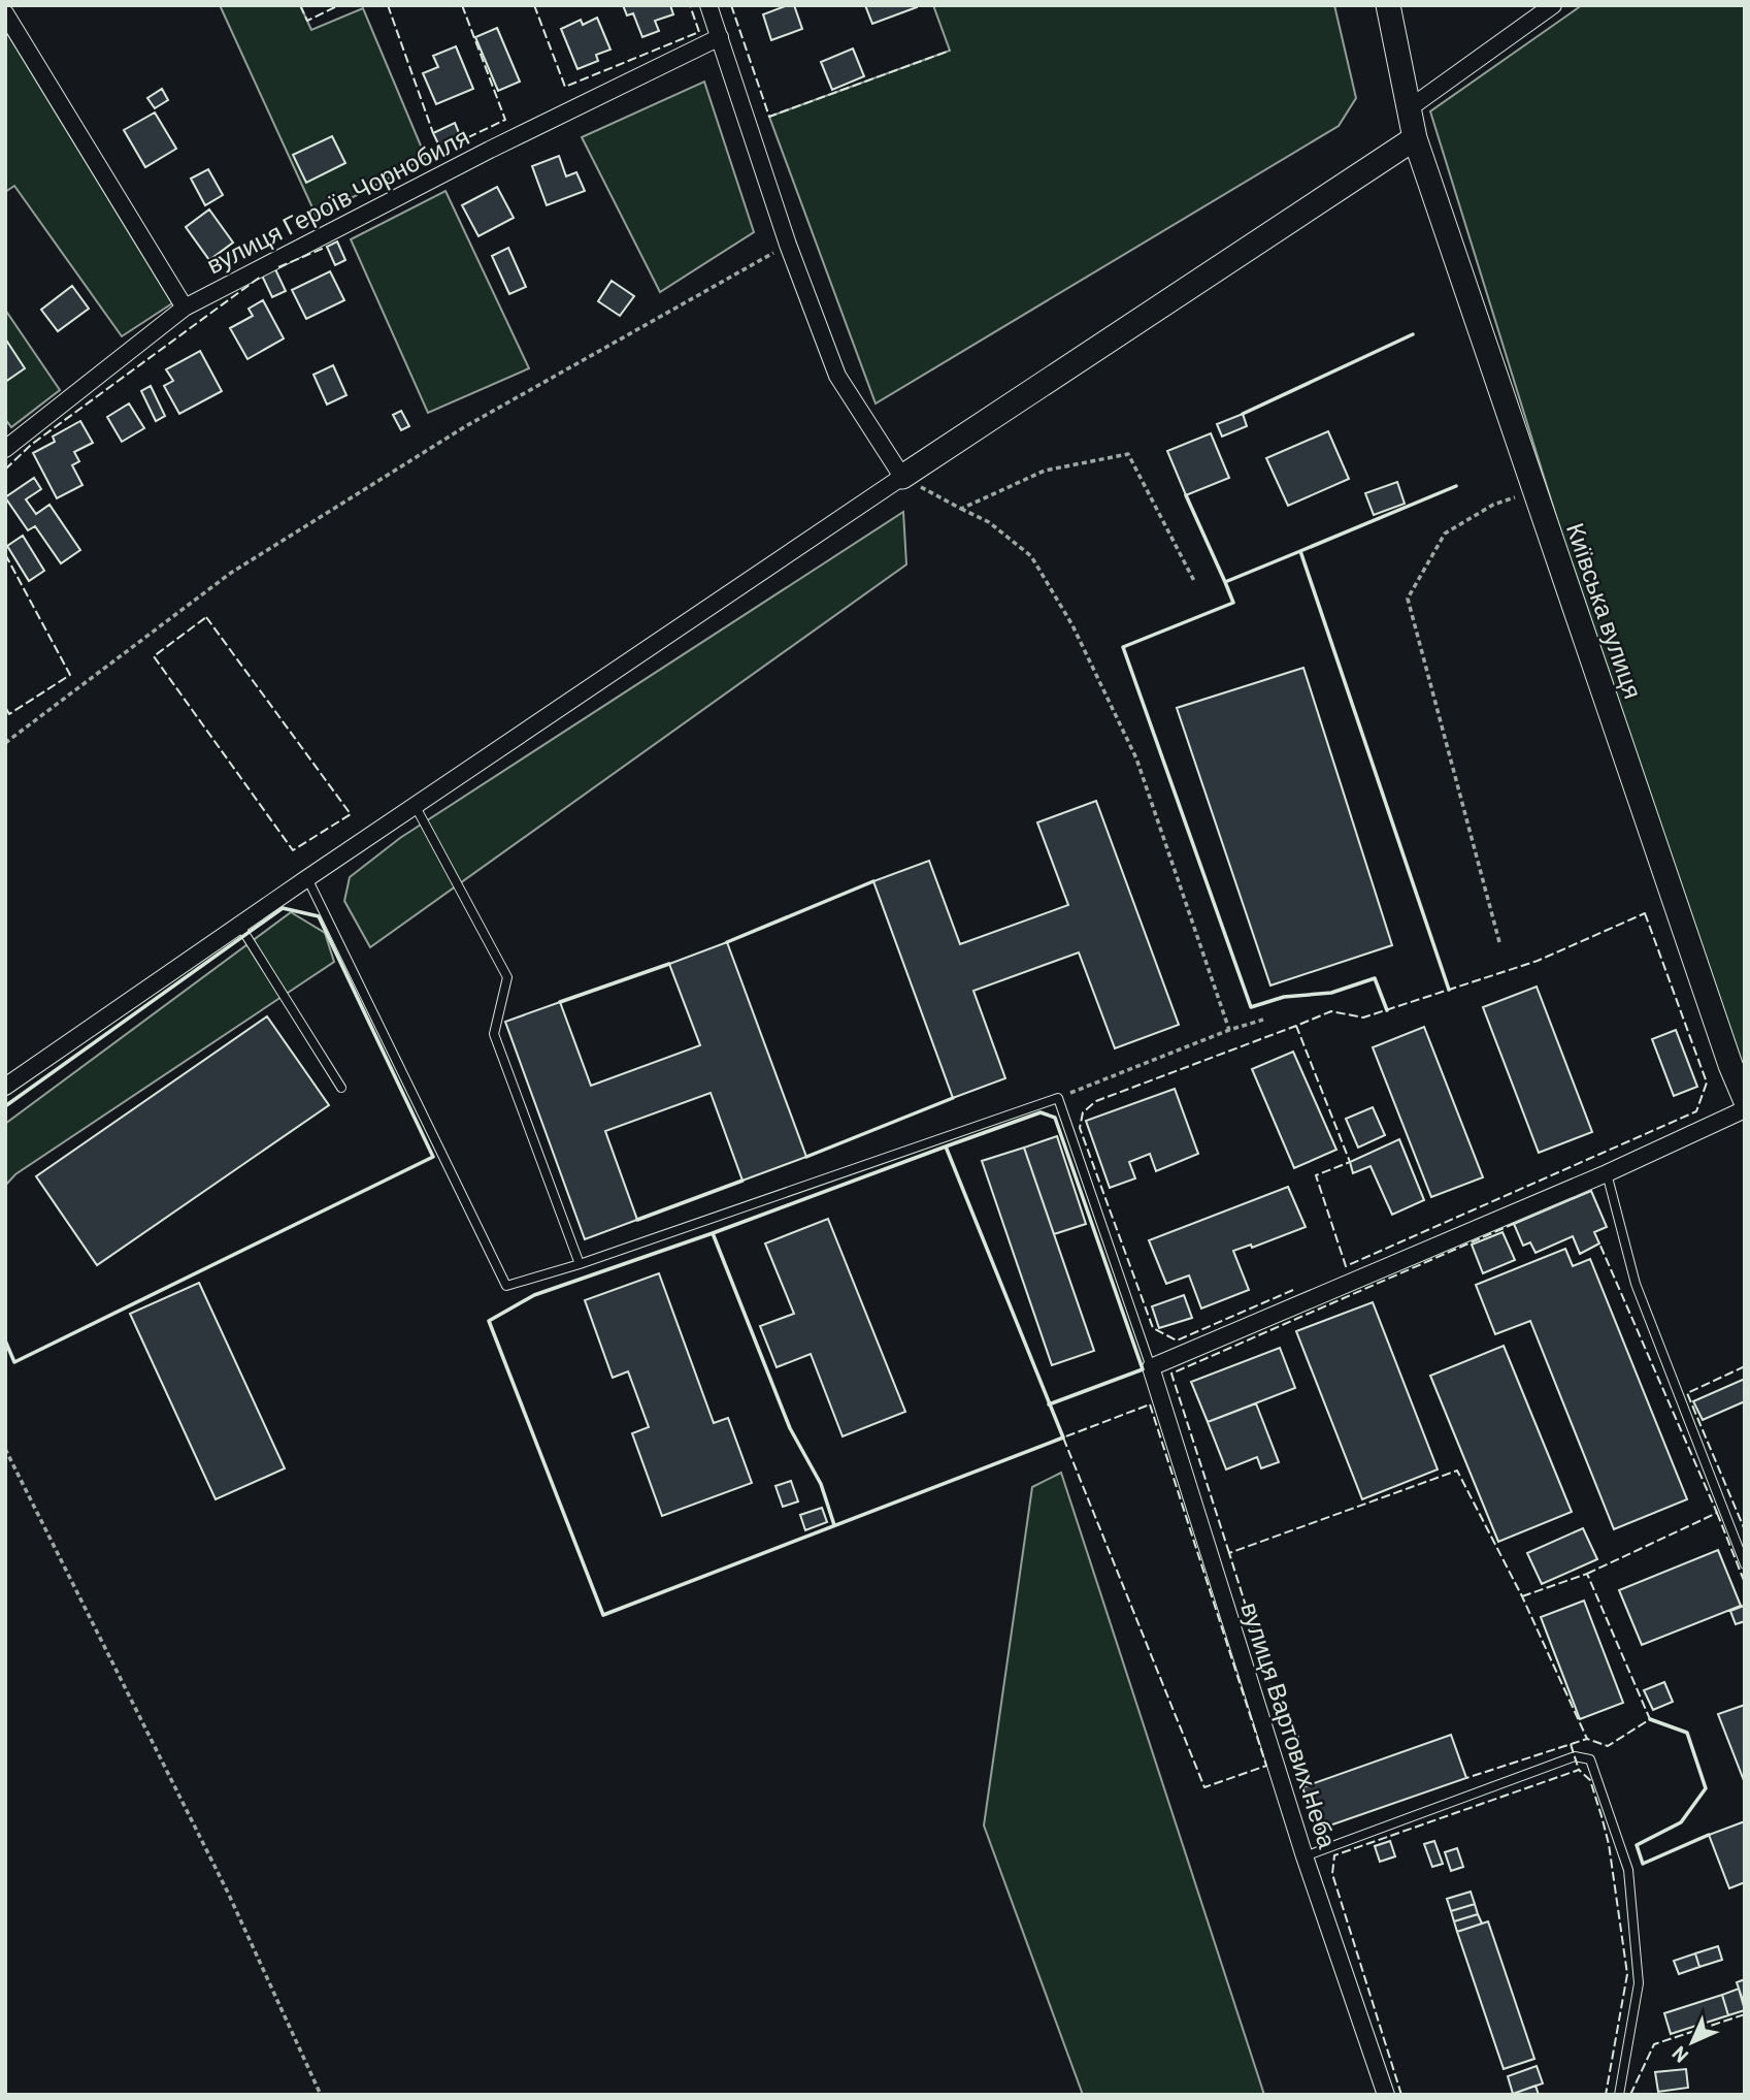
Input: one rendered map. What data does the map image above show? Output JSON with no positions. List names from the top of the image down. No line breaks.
{"streets":{"street":["вулиця Героїв Чорнобиля","Київська вулиця","вулиця Вартових Неба"]},"north":"bottom left"}
